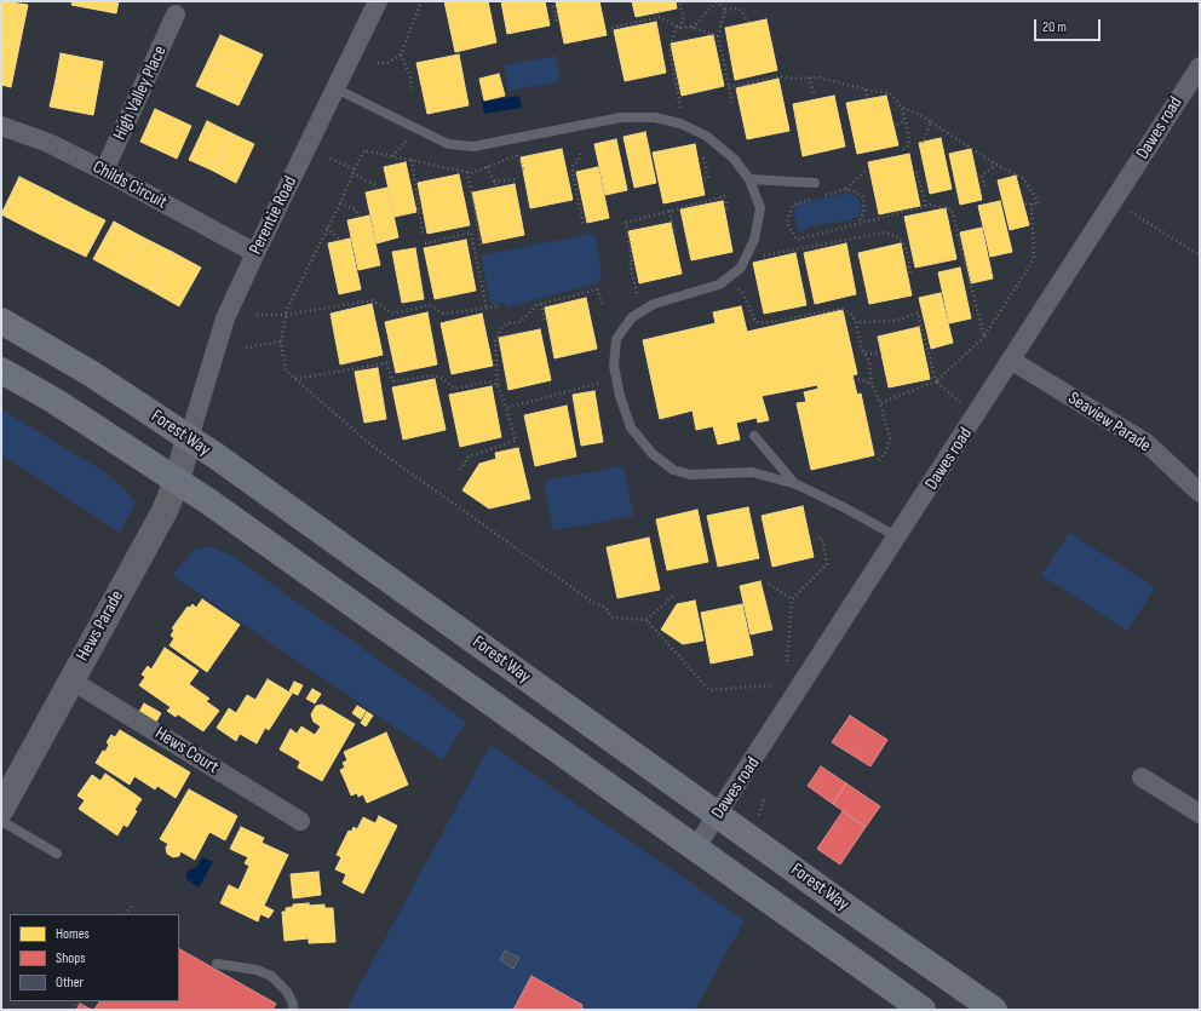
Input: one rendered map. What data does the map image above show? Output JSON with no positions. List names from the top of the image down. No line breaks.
{"streets":{"main road":["Forest Way"],"street":["High Valley Place","Dawes road","Childs Circuit","Perentie Road","Seaview Parade","Hews Parade","Hews Court"]},"crossings":[["High Valley Place","Childs Circuit"],["Dawes road","Seaview Parade"],["Dawes road","Forest Way"],["Childs Circuit","Perentie Road"],["Perentie Road","Forest Way"],["Perentie Road","Hews Parade"],["Forest Way","Hews Parade"],["Hews Parade","Hews Court"]],"legend":["Homes","Shops","Other"],"scale_bar":"20 m"}
